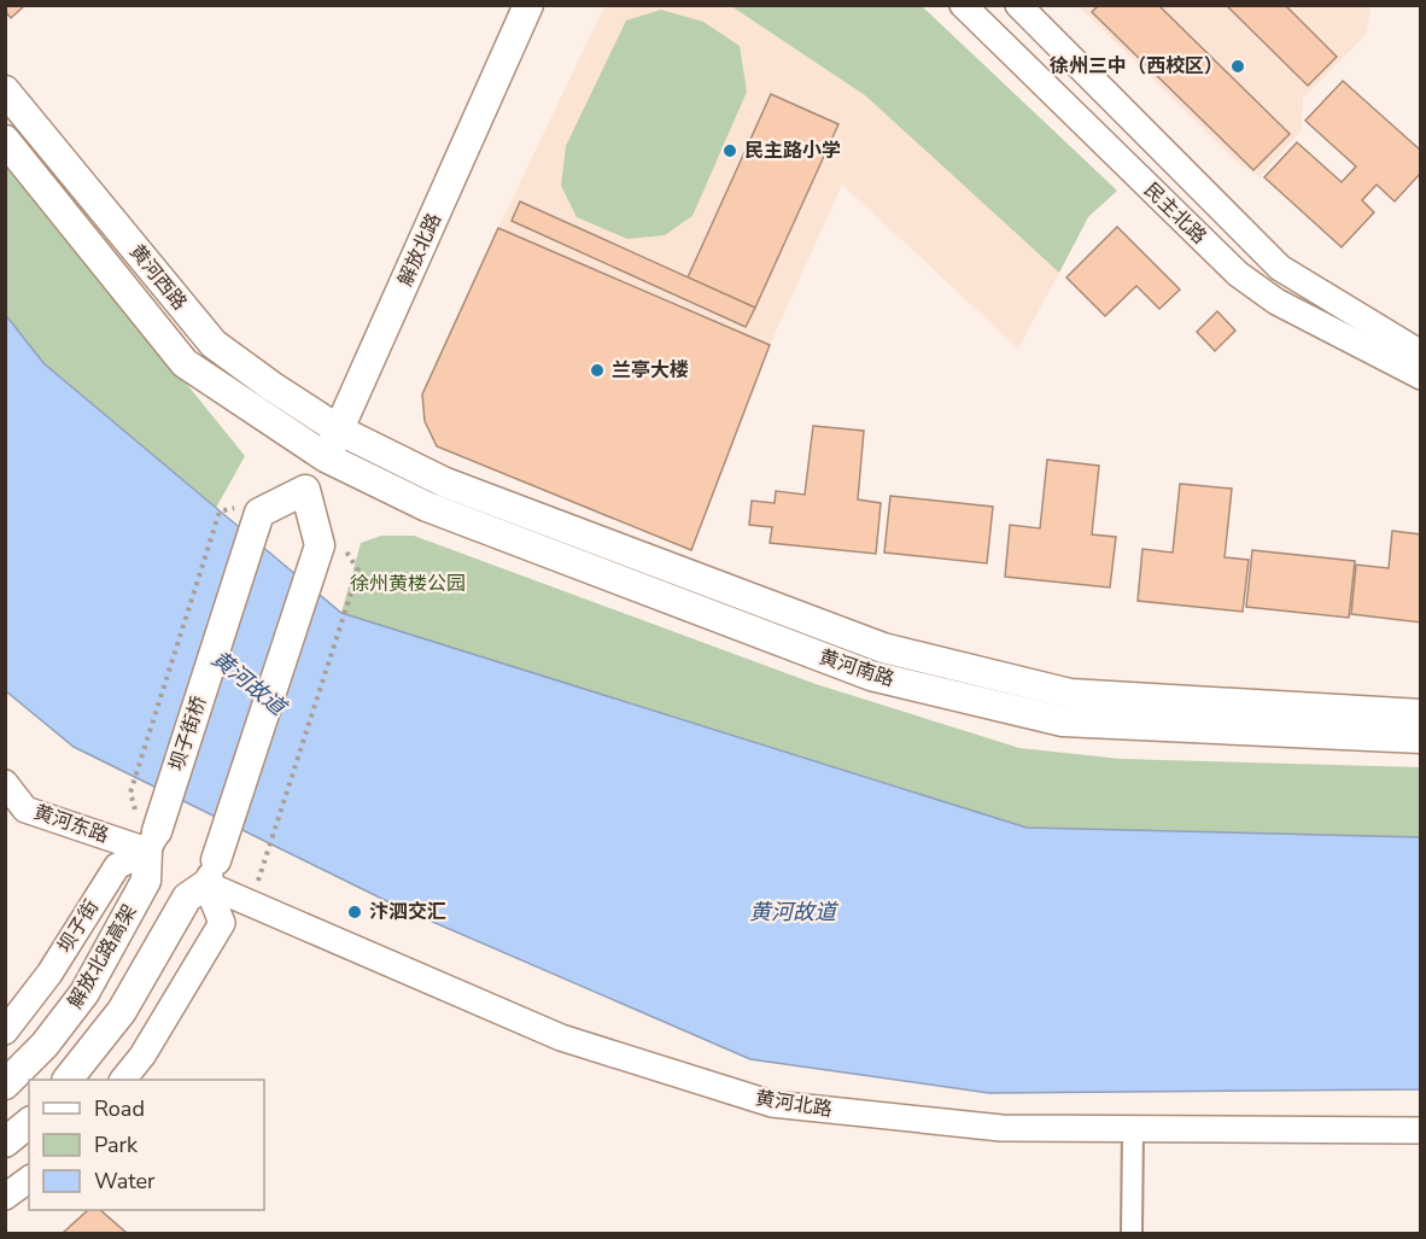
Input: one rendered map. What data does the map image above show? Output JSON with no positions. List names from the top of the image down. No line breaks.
{"streets":{"main road":["解放北路","黄河西路","黄河南路","坝子街桥","解放北路高架"],"street":["民主北路","黄河东路","坝子街","黄河北路"]},"crossings":[["解放北路","黄河西路"],["解放北路","黄河南路"],["解放北路","坝子街桥"],["黄河西路","黄河南路"],["坝子街桥","黄河东路"],["坝子街桥","坝子街"],["坝子街桥","解放北路高架"],["黄河东路","坝子街"],["黄河东路","解放北路高架"],["坝子街","解放北路高架"],["解放北路高架","黄河北路"]],"water":["黄河故道"],"parks":["徐州黄楼公园"],"places":["徐州三中（西校区）","民主路小学","兰亭大楼","汴泗交汇"],"legend":["Road","Park","Water"]}
